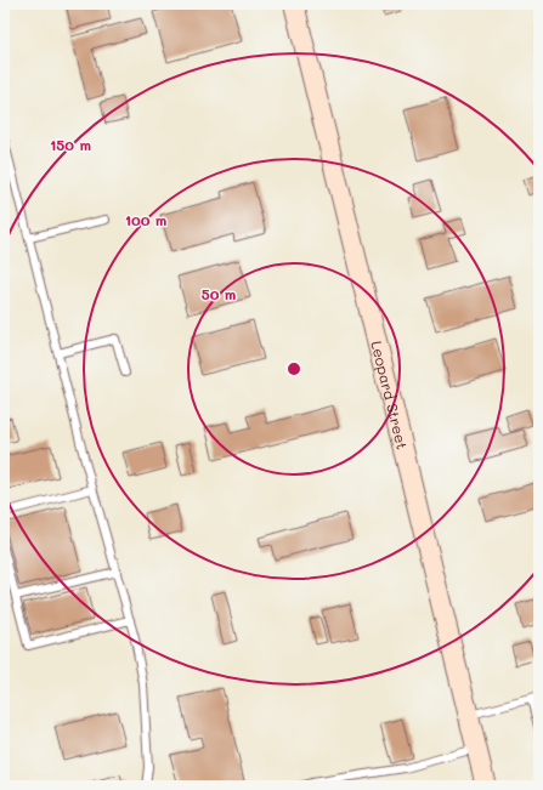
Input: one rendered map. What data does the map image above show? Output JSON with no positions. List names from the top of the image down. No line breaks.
{"streets":{"main road":["Leopard Street"]},"rings":["150 m","100 m","50 m"]}
